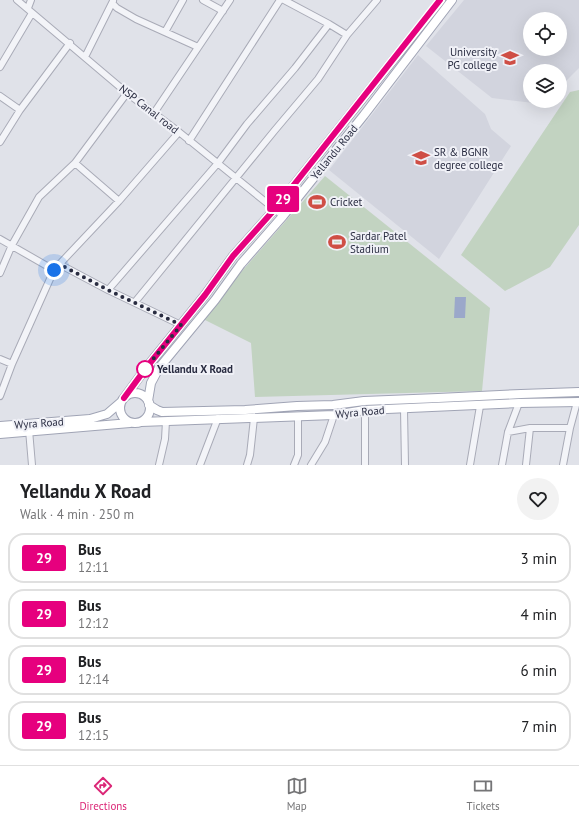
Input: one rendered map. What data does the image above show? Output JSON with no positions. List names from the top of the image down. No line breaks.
{"streets":{"main road":["Yellandu Road","Wyra Road"],"street":["NSP Canal road"]},"crossings":[["NSP Canal road","Yellandu Road"],["Yellandu Road","Wyra Road"]],"places":{"school or university":["University PG college","SR & BGNR degree college"],"sports":["Cricket","Sardar Patel Stadium"],"other":["Yellandu X Road"]},"lines":["bus line 29"],"page":{"on_map":"29","heading":["Yellandu X Road","Walk · 4 min · 250 m"],"list":[{"mark":"29","name":"Bus","note":"12:11","value":"3 min"},{"mark":"29","name":"Bus","note":"12:12","value":"4 min"},{"mark":"29","name":"Bus","note":"12:14","value":"6 min"},{"mark":"29","name":"Bus","note":"12:15","value":"7 min"}],"tabs":["Directions","Map","Tickets"]}}
